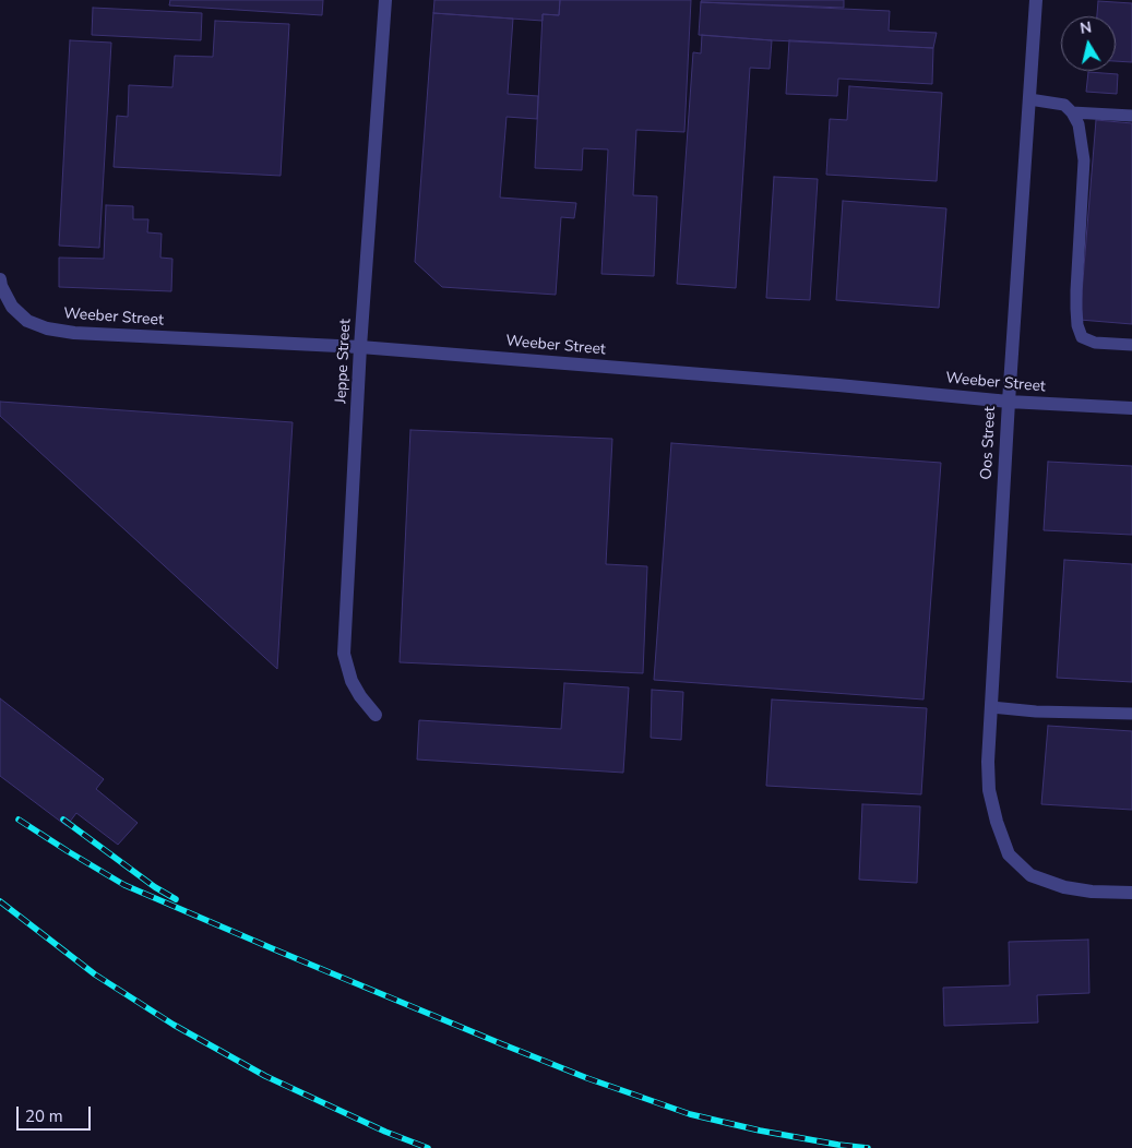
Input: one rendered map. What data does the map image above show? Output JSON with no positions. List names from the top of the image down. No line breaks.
{"streets":{"street":["Weeber Street","Jeppe Street","Oos Street"]},"crossings":[["Weeber Street","Jeppe Street"],["Weeber Street","Oos Street"]],"scale_bar":"20 m","north":"top"}
